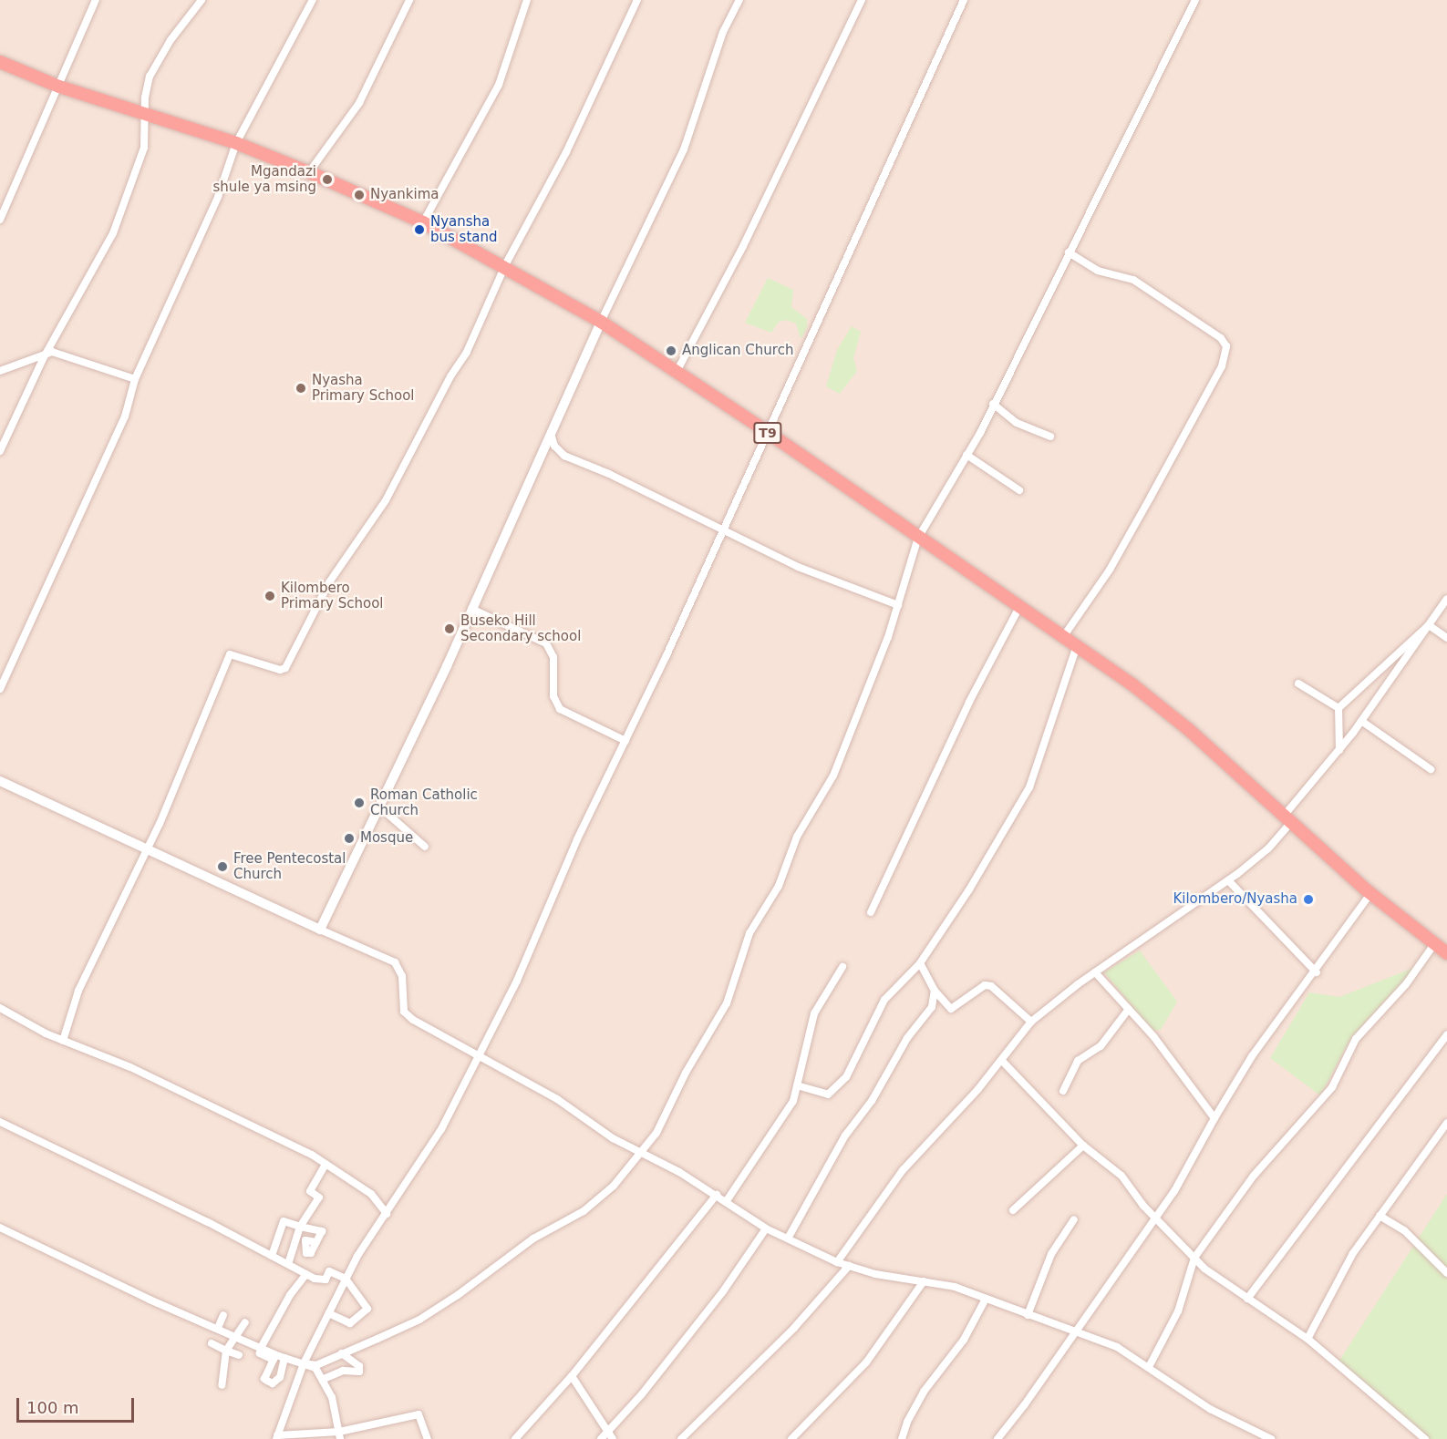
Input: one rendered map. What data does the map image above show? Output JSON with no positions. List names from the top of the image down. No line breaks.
{"streets":{"highway":["T9"]},"places":["Mgandazi shule ya msing","Nyankima","Nyansha bus stand","Anglican Church","Nyasha Primary School","Kilombero Primary School","Buseko Hill Secondary school","Roman Catholic Church","Mosque","Free Pentecostal Church","Kilombero/Nyasha"],"scale_bar":"100 m"}
